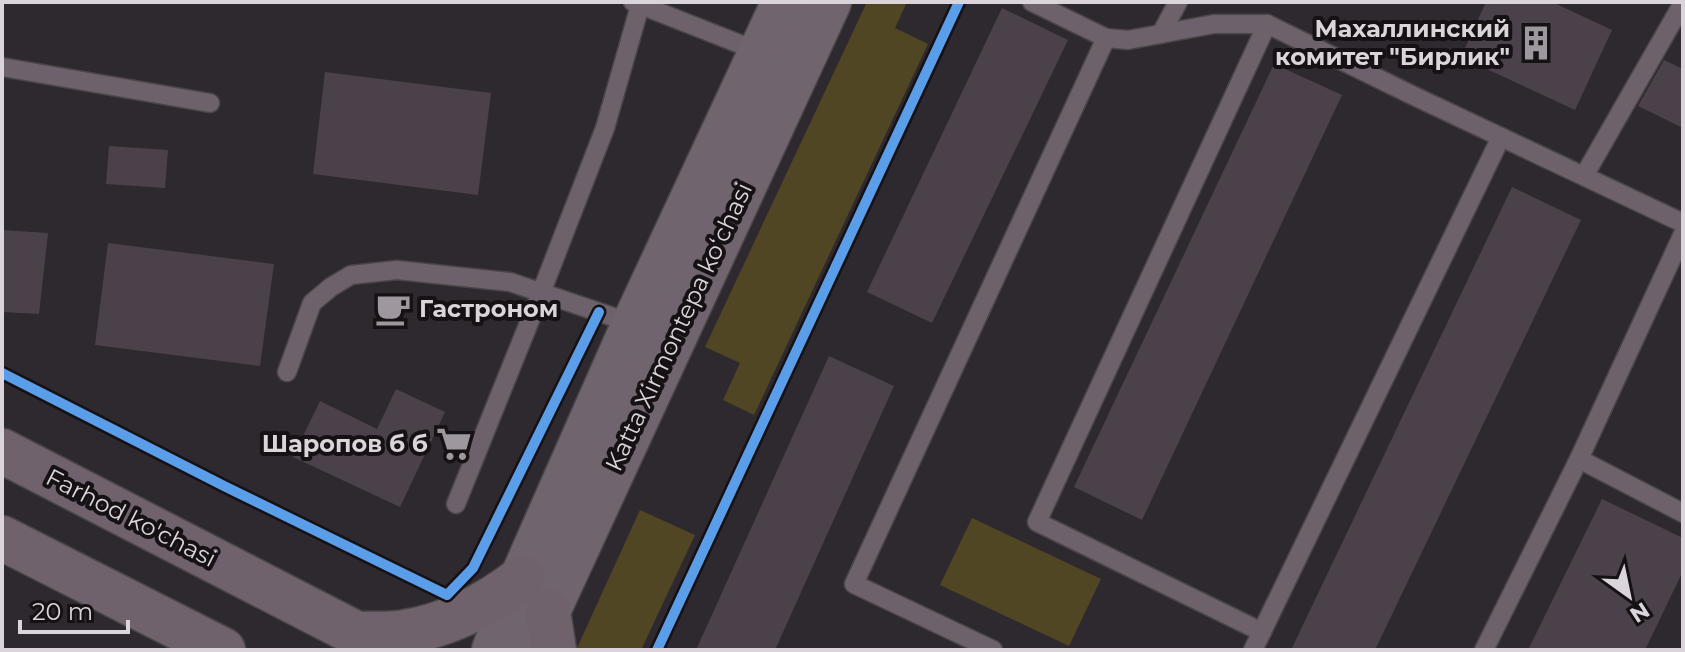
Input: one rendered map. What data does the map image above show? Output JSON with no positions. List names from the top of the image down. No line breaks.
{"streets":{"main road":["Katta Xirmontepa koʻchasi","Farhod ko'chasi"]},"places":{"building":["Махаллинский комитет \"Бирлик\""],"cafe":["Гастроном"],"supermarket":["Шаропов б б"]},"scale_bar":"20 m","north":"bottom right"}
